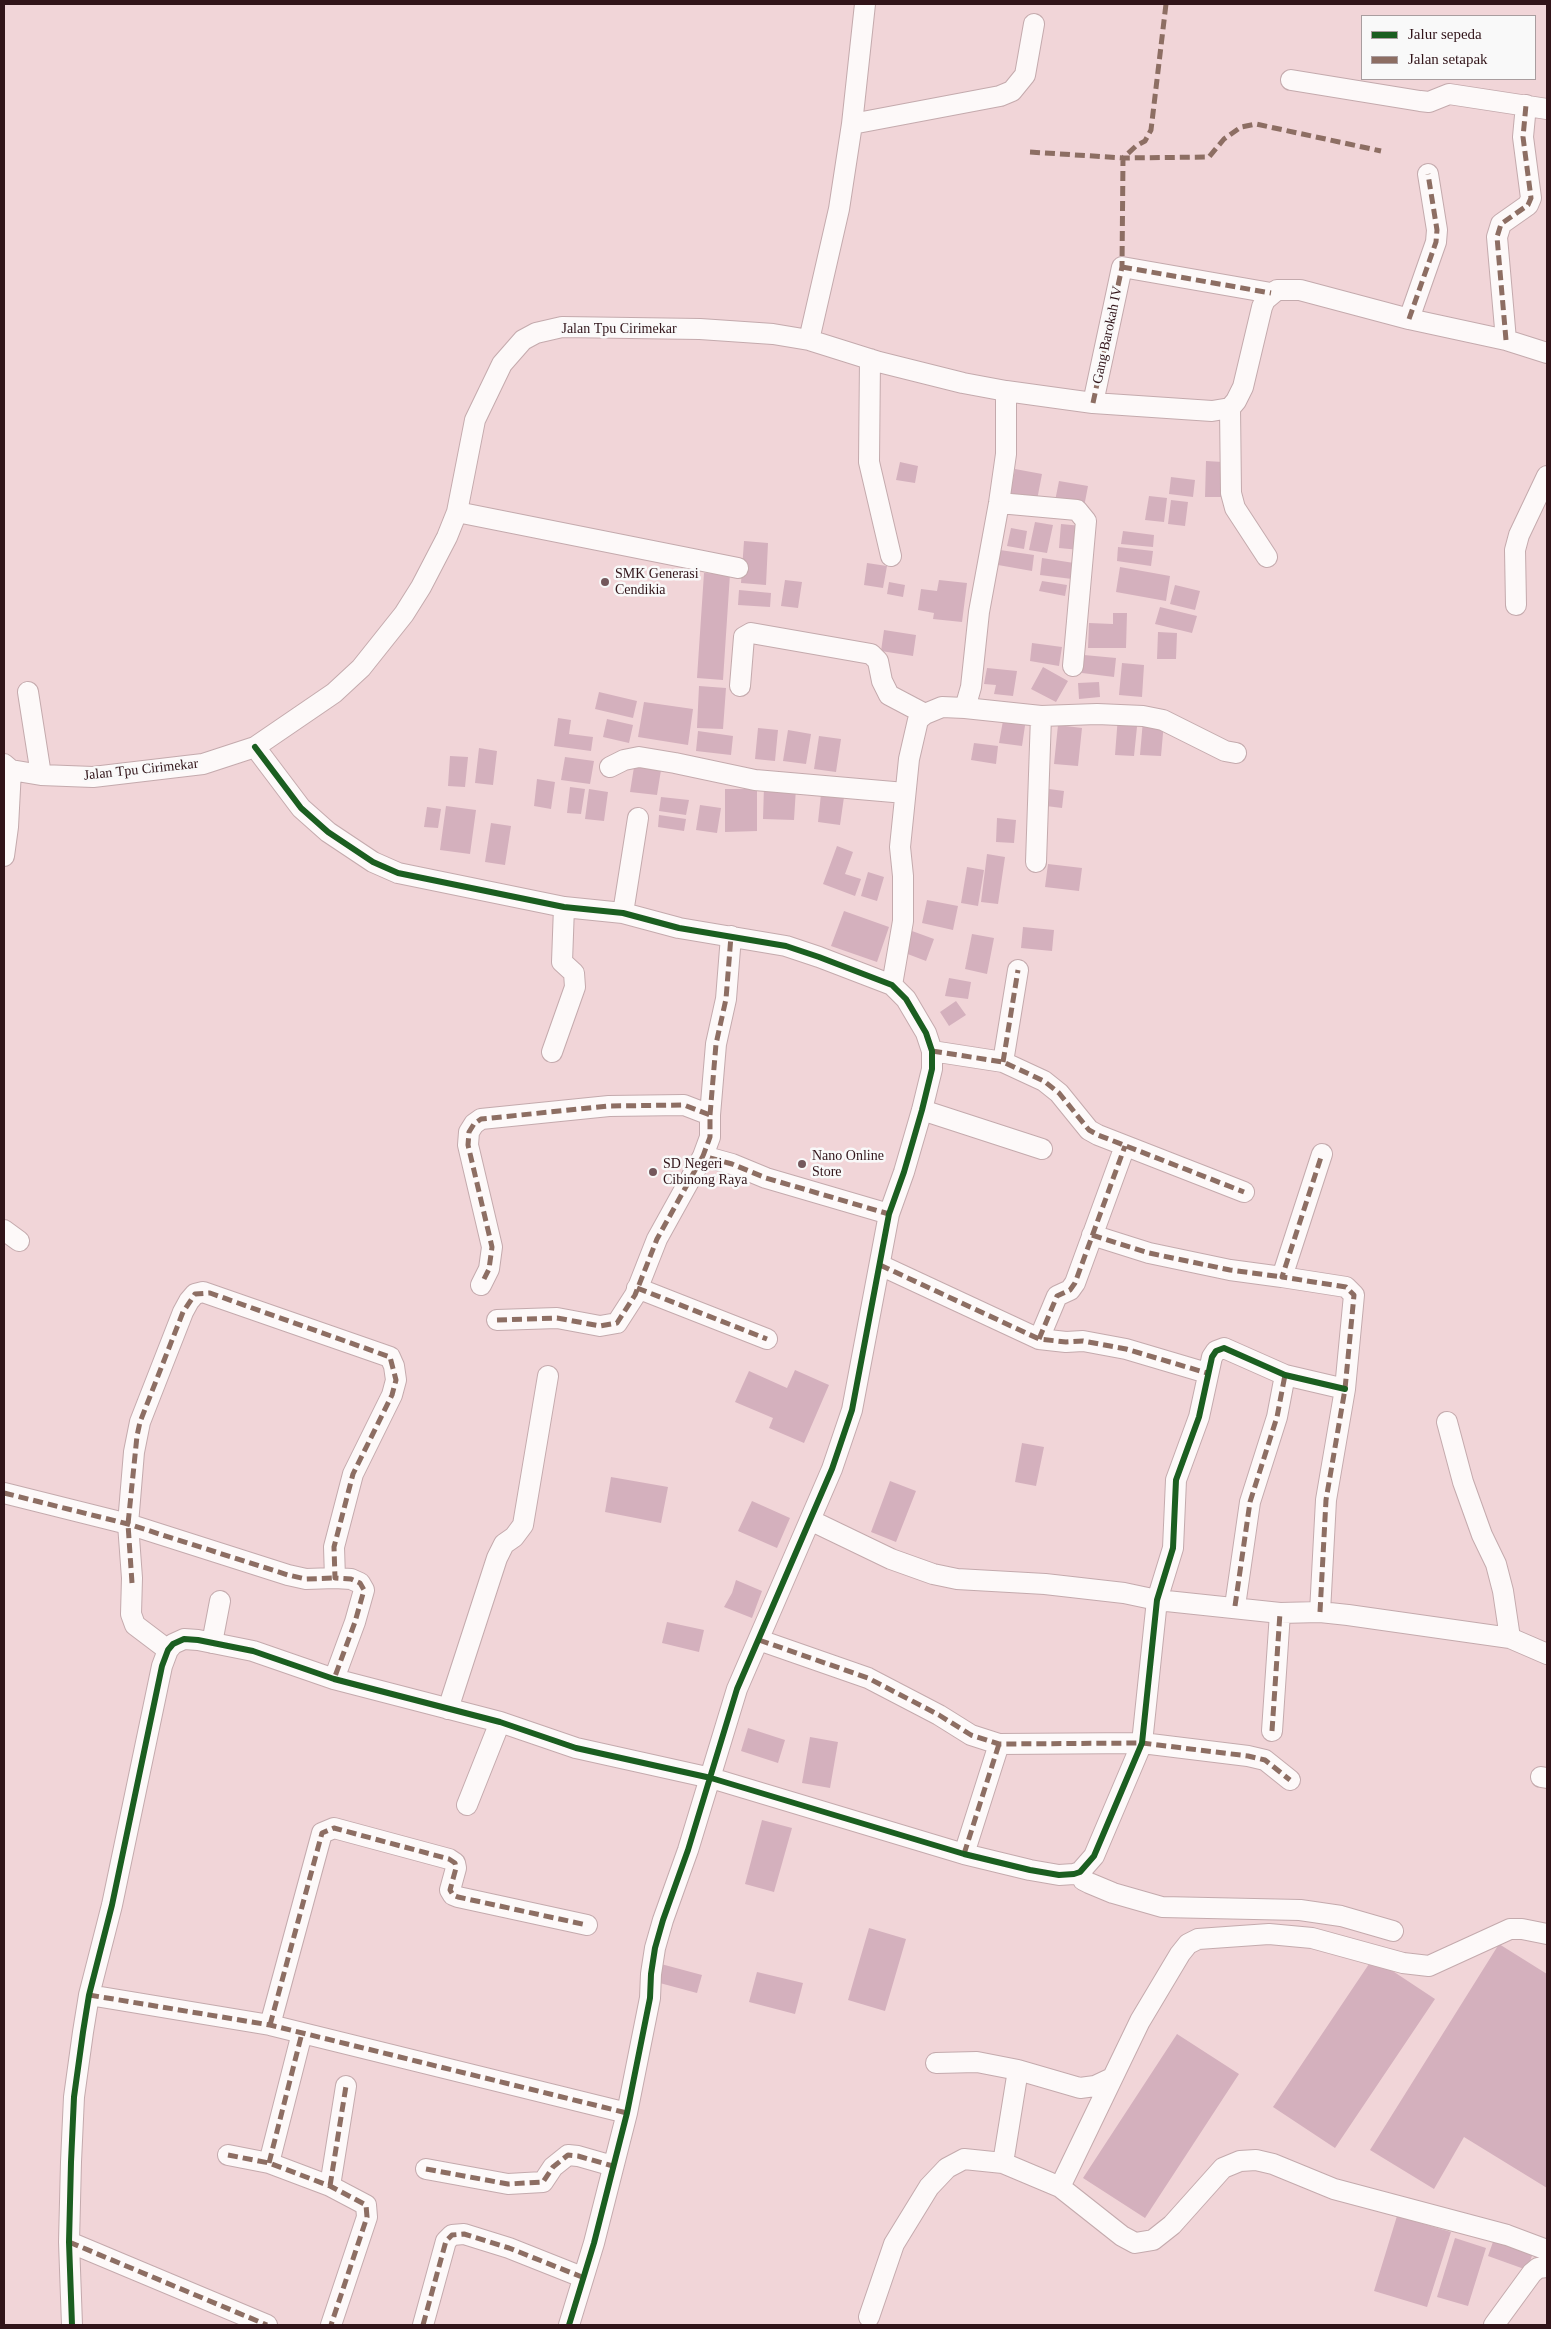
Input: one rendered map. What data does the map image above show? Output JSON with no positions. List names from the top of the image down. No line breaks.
{"streets":{"street":["Jalan Tpu Cirimekar","Gang Barokah IV"]},"crossings":[["Jalan Tpu Cirimekar","Gang Barokah IV"]],"places":["SMK Generasi Cendikia","Nano Online Store","SD Negeri Cibinong Raya"],"legend":["Jalur sepeda","Jalan setapak"]}
